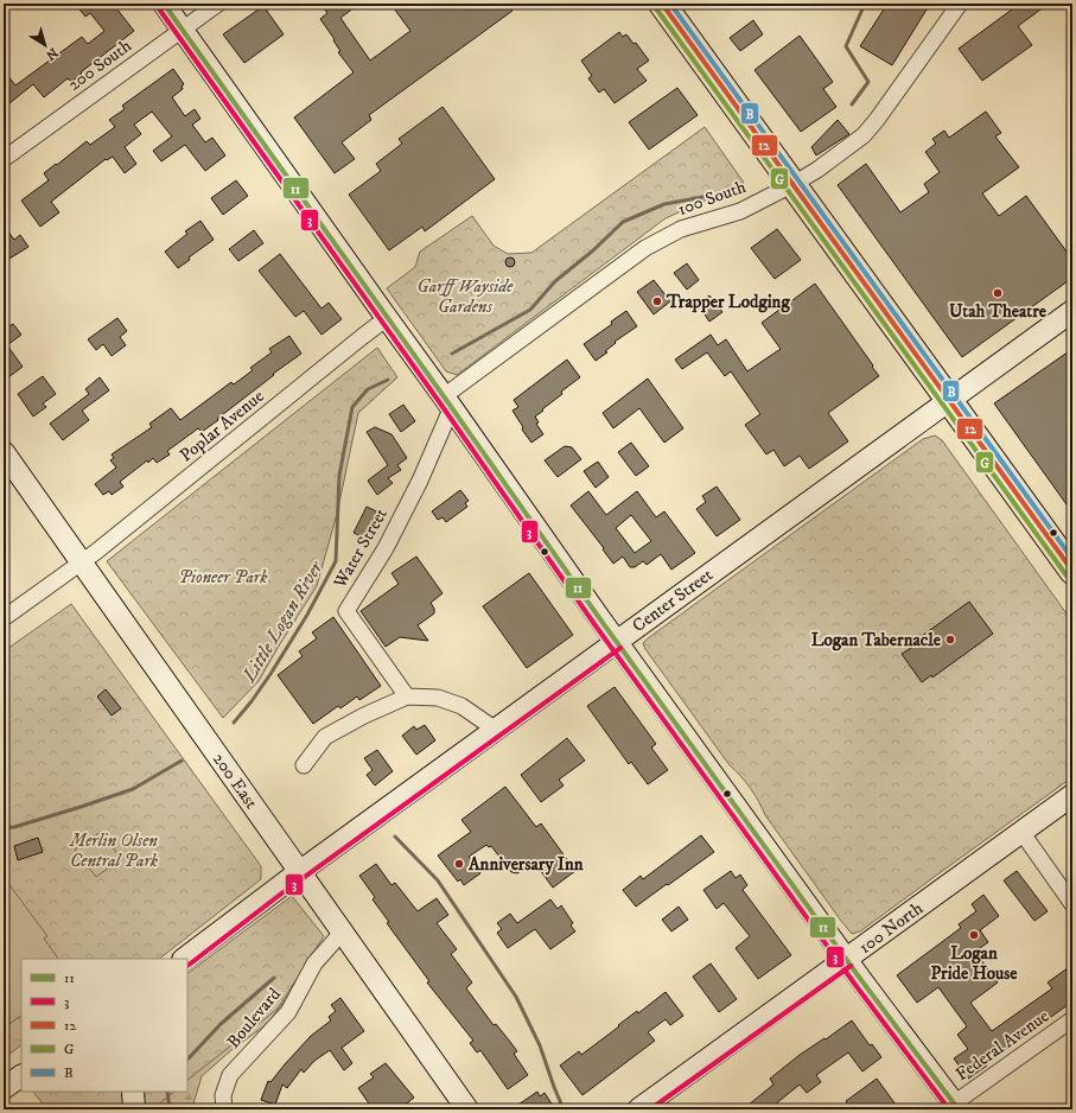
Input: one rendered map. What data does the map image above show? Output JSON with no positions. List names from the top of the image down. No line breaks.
{"streets":{"main road":["Center Street","200 East","100 North"],"street":["200 South","100 South","Poplar Avenue","Water Street","Boulevard","Federal Avenue"]},"crossings":[["100 South","Water Street"],["Poplar Avenue","200 East"],["Center Street","200 East"],["200 East","Boulevard"]],"water":["Little Logan River"],"parks":["Garff Wayside Gardens","Pioneer Park","Merlin Olsen Central Park"],"places":["Utah Theatre","Trapper Lodging","Logan Tabernacle","Anniversary Inn","Logan Pride House"],"lines":["transit line 11","transit line 12","transit line B","transit line 3","transit line G"],"legend":["11","3","12","G","B"],"north":"bottom right"}
